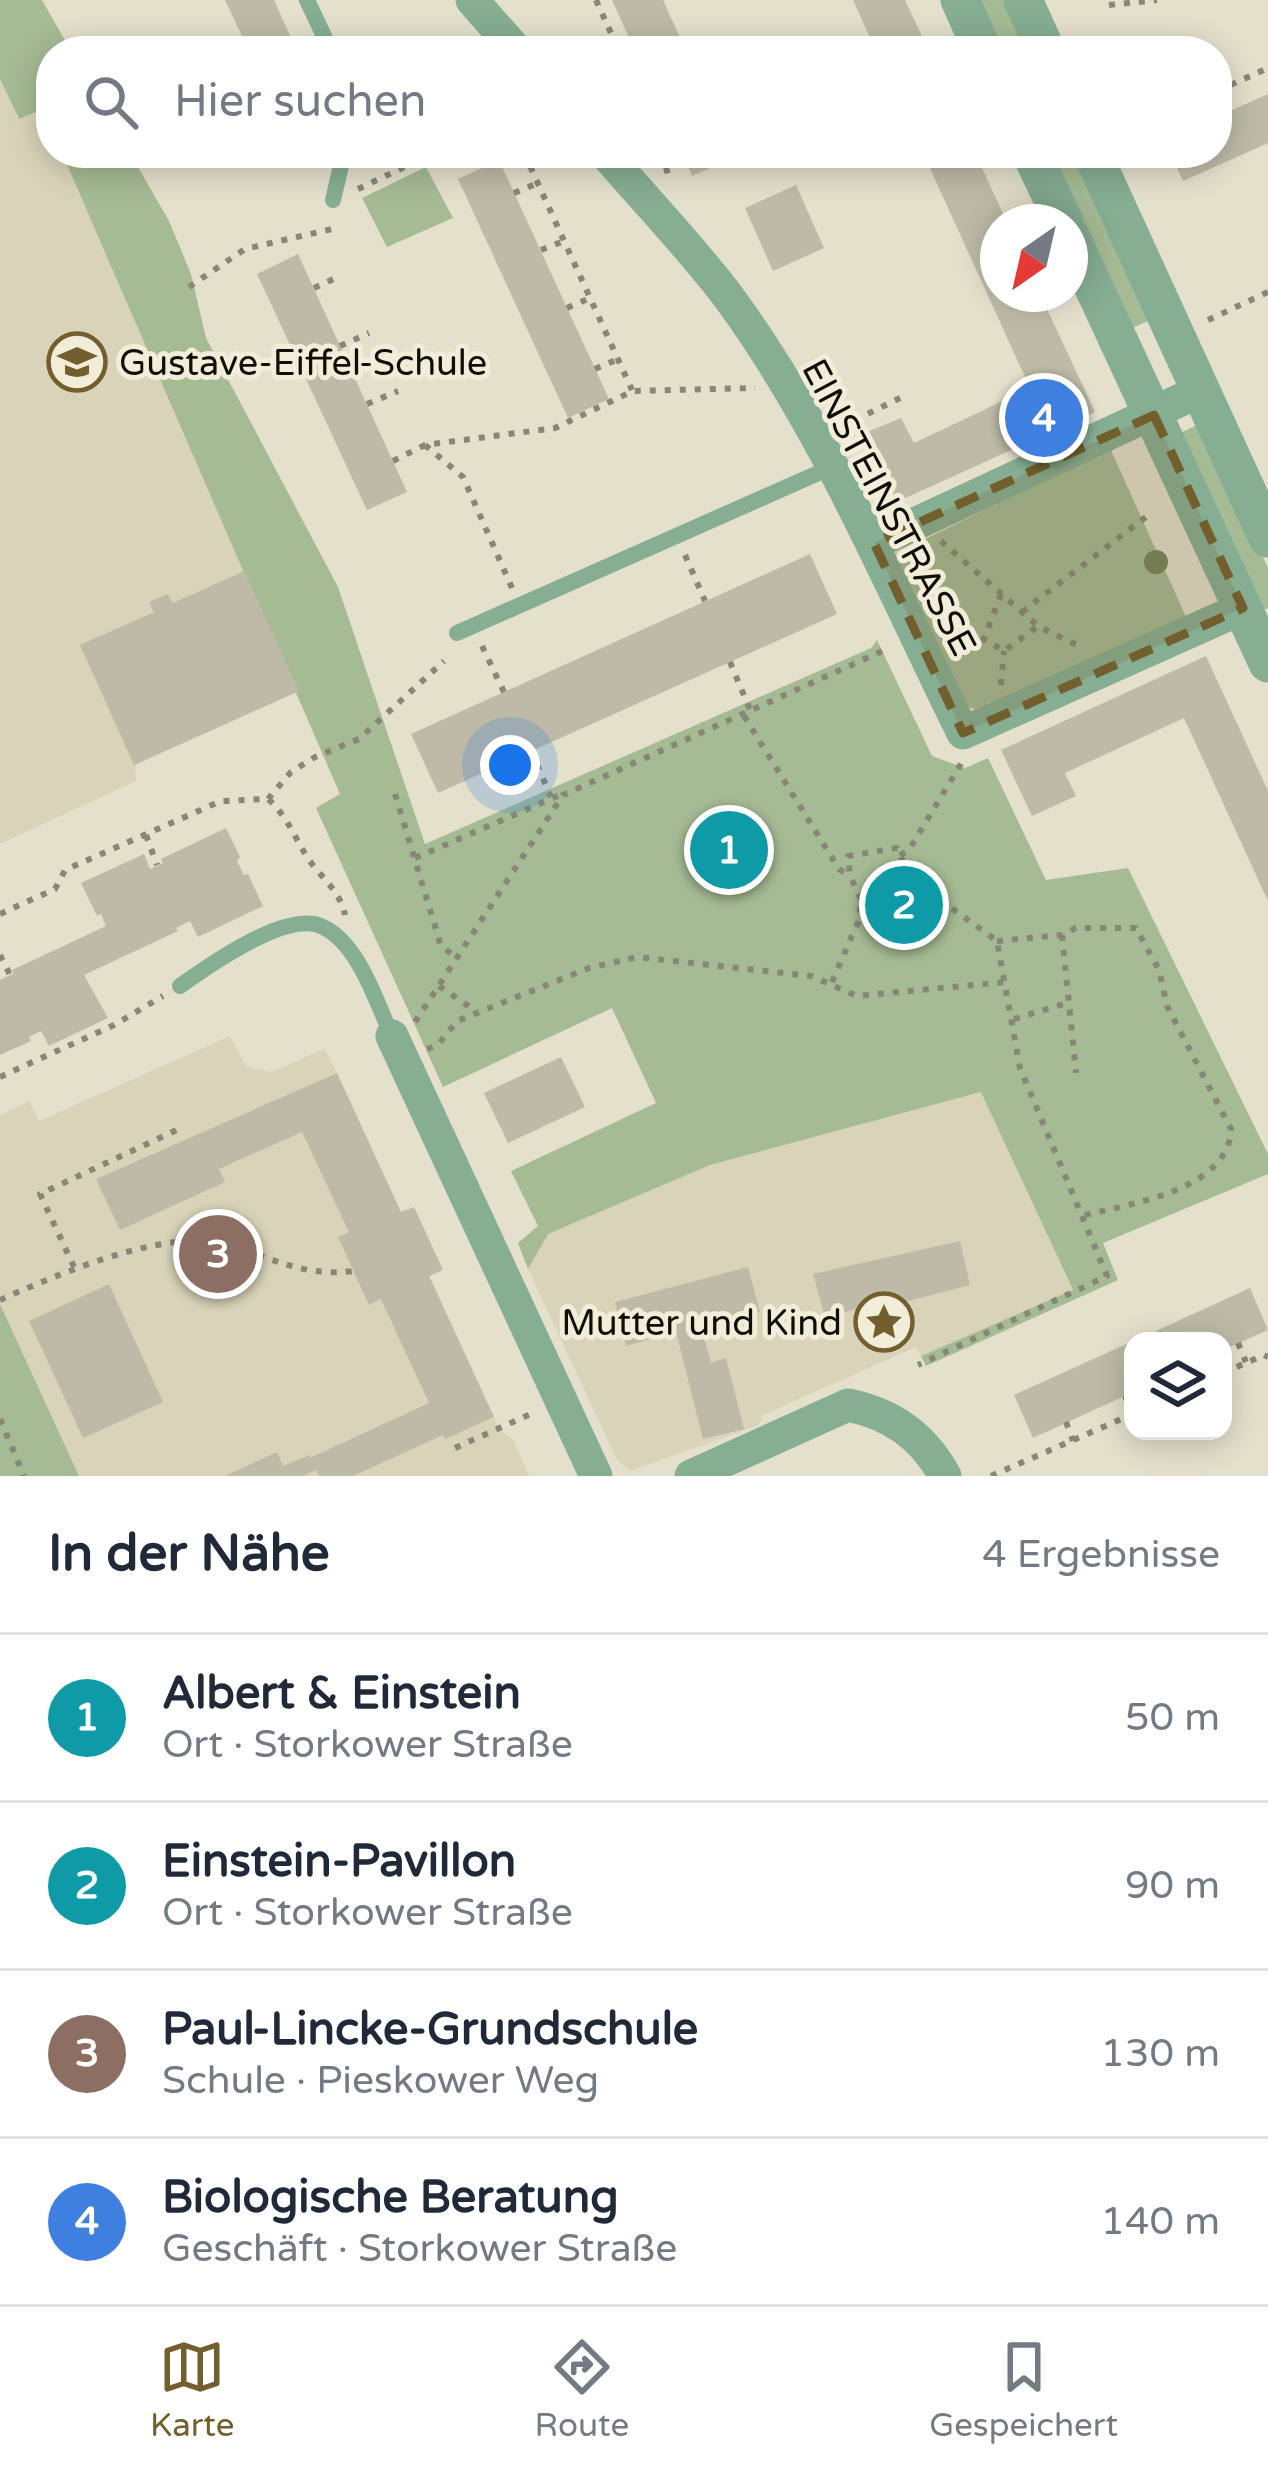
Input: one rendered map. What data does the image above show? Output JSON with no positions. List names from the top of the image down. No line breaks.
{"streets":{"street":["EINSTEINSTRASSE"]},"places":{"school or university":["Gustave-Eiffel-Schule"],"place":["Mutter und Kind"]},"north":"bottom left","page":{"search":"Hier suchen","pins":["4","1","2","3"],"heading":["In der Nähe","4 Ergebnisse"],"list":[{"mark":"1","name":"Albert & Einstein","note":"Ort · Storkower Straße","value":"50 m"},{"mark":"2","name":"Einstein-Pavillon","note":"Ort · Storkower Straße","value":"90 m"},{"mark":"3","name":"Paul-Lincke-Grundschule","note":"Schule · Pieskower Weg","value":"130 m"},{"mark":"4","name":"Biologische Beratung","note":"Geschäft · Storkower Straße","value":"140 m"}],"nav":["Karte","Route","Gespeichert"]}}
